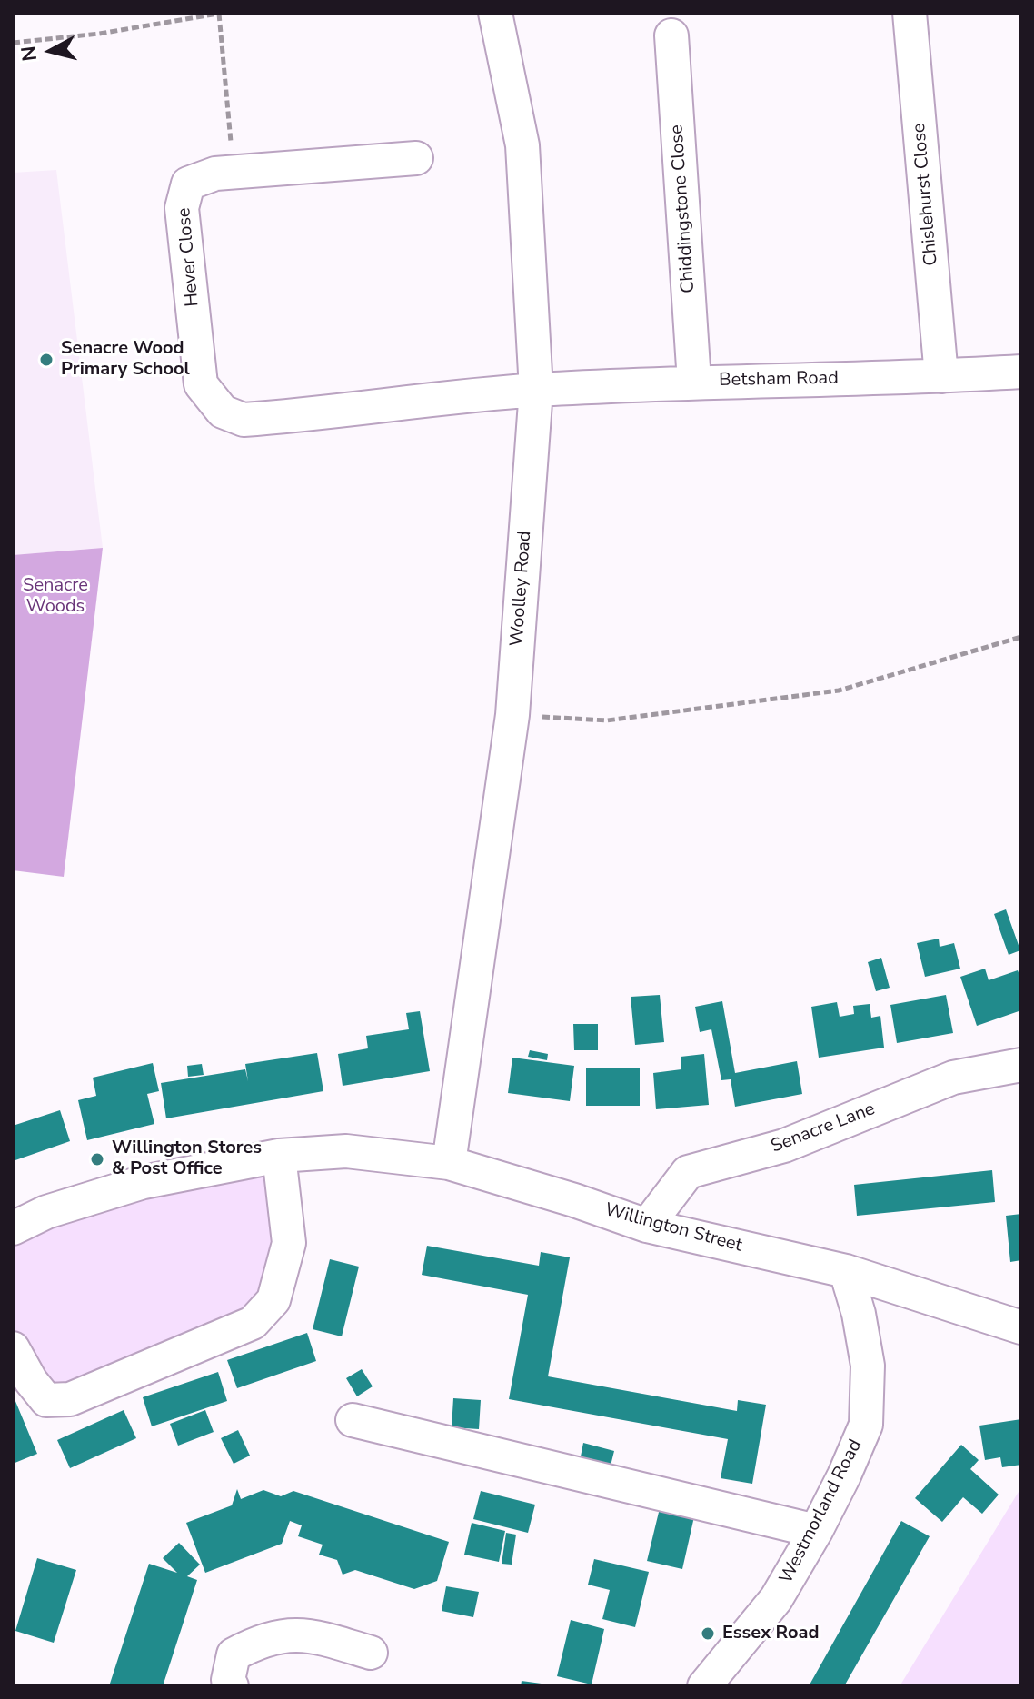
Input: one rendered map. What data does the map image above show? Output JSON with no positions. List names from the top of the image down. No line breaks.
{"streets":{"street":["Chislehurst Close","Chiddingstone Close","Hever Close","Betsham Road","Woolley Road","Senacre Lane","Willington Street","Westmorland Road"]},"crossings":[["Chislehurst Close","Betsham Road"],["Chiddingstone Close","Betsham Road"],["Hever Close","Betsham Road"],["Hever Close","Woolley Road"],["Betsham Road","Woolley Road"],["Woolley Road","Willington Street"],["Senacre Lane","Willington Street"],["Willington Street","Westmorland Road"]],"parks":["Senacre Woods"],"places":["Senacre Wood Primary School","Willington Stores & Post Office","Essex Road"],"north":"left"}
